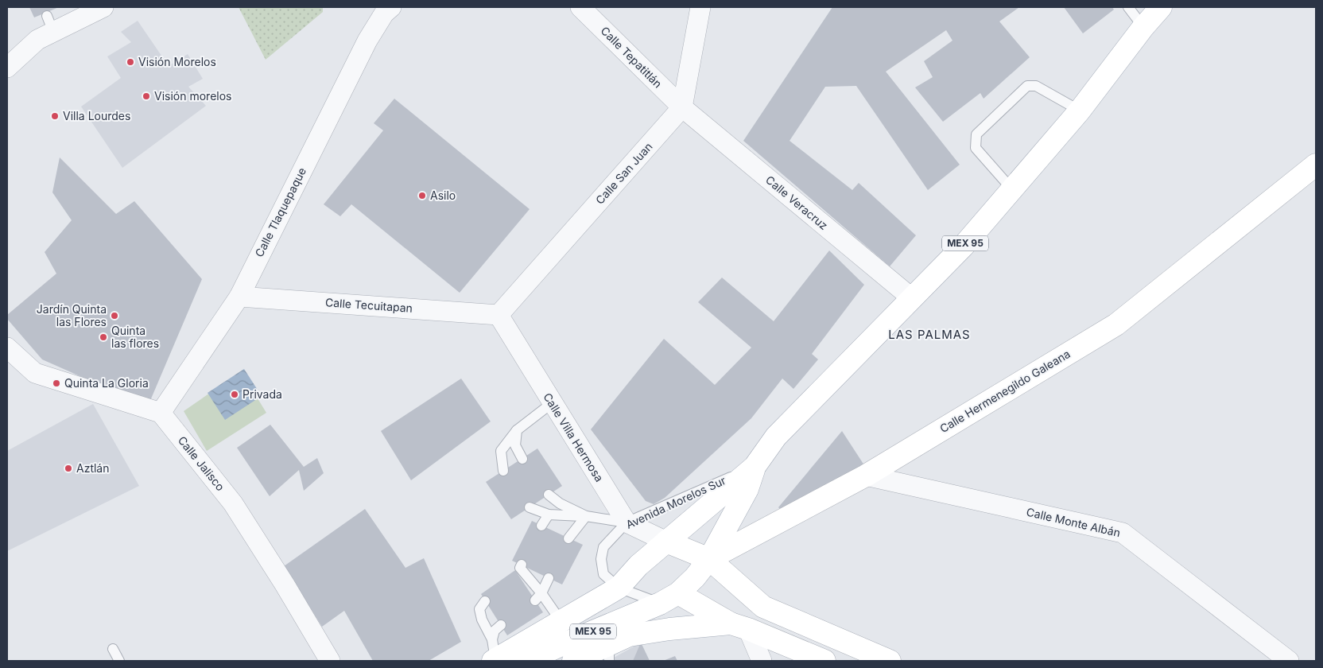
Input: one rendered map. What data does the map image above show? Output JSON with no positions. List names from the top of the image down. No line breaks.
{"streets":{"main road":["MEX 95","Calle Hermenegildo Galeana","Avenida Morelos Sur"],"street":["Calle Tepatitlán","Calle San Juan","Calle Veracruz","Calle Tlaquepaque","Calle Tecuitapan","Calle Villa Hermosa","Calle Jalisco","Calle Monte Albán"]},"crossings":[["Calle Tepatitlán","Calle San Juan"],["Calle Tepatitlán","Calle Veracruz"],["Calle San Juan","Calle Veracruz"],["Calle San Juan","Calle Tecuitapan"],["Calle San Juan","Calle Villa Hermosa"],["Calle Veracruz","MEX 95"],["Calle Tlaquepaque","Calle Tecuitapan"],["Calle Tlaquepaque","Calle Jalisco"],["MEX 95","Calle Hermenegildo Galeana"],["MEX 95","Avenida Morelos Sur"],["Calle Tecuitapan","Calle Villa Hermosa"],["Calle Hermenegildo Galeana","Calle Monte Albán"],["Calle Villa Hermosa","Avenida Morelos Sur"]],"districts":["LAS PALMAS"],"places":["Visión Morelos","Visión morelos","Villa Lourdes","Asilo","Jardín Quinta las Flores","Quinta las flores","Quinta La Gloria","Privada","Aztlán"]}
